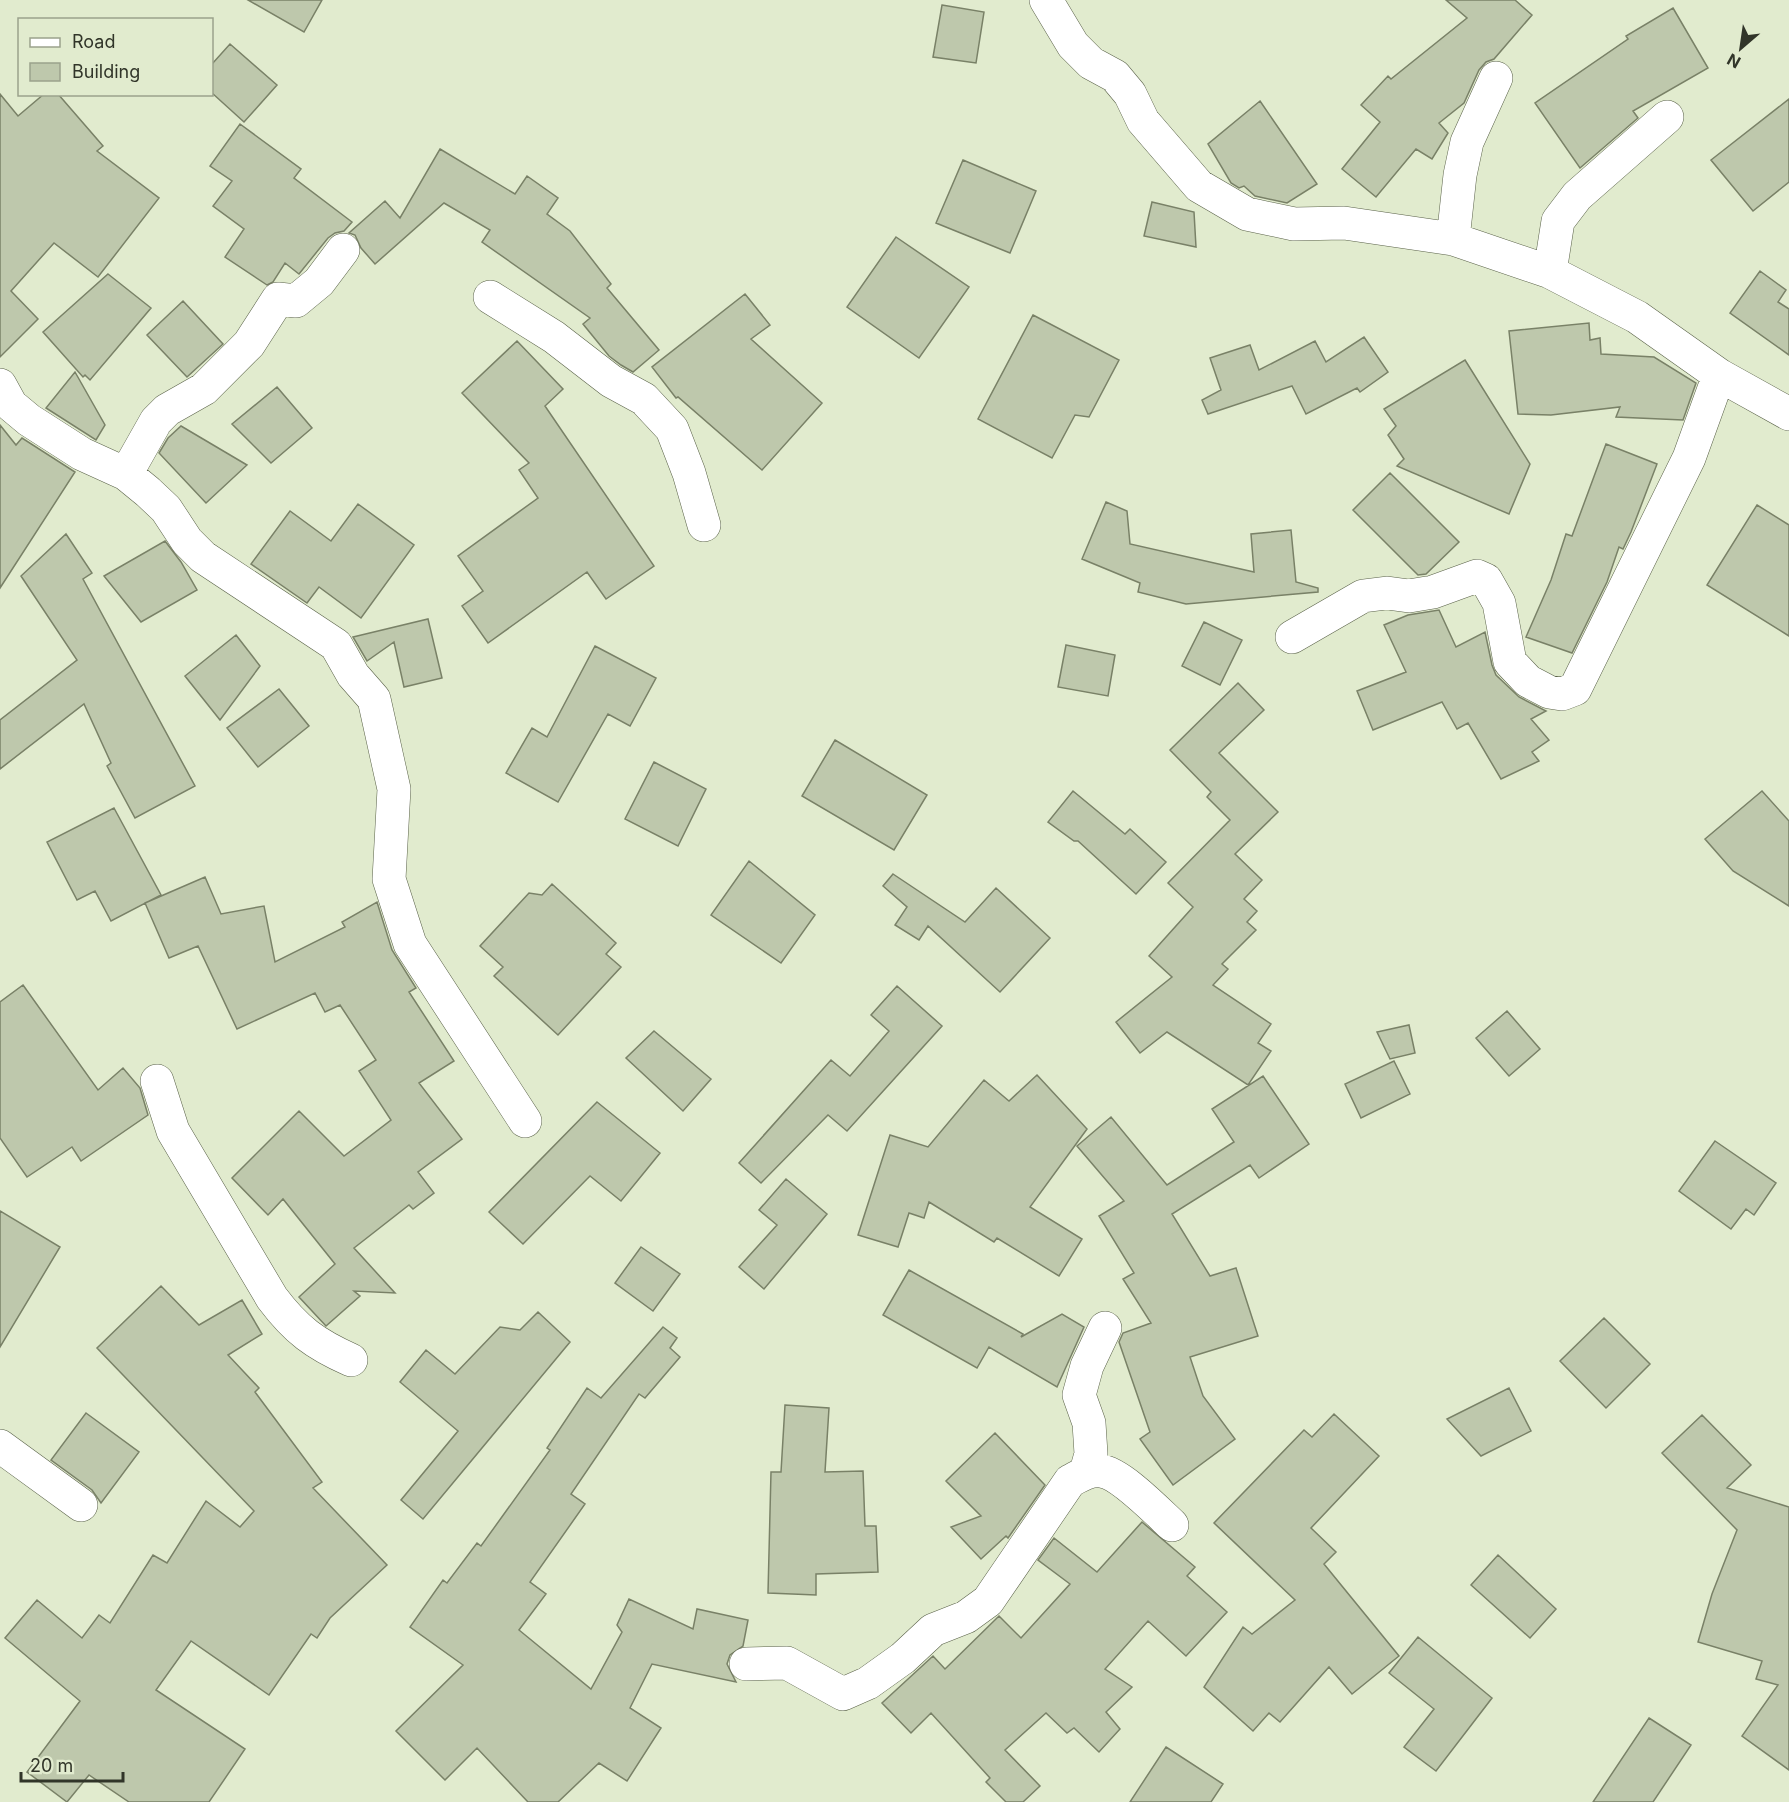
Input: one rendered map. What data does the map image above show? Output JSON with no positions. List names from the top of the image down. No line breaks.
{"legend":["Road","Building"],"scale_bar":"20 m","north":"bottom left"}
